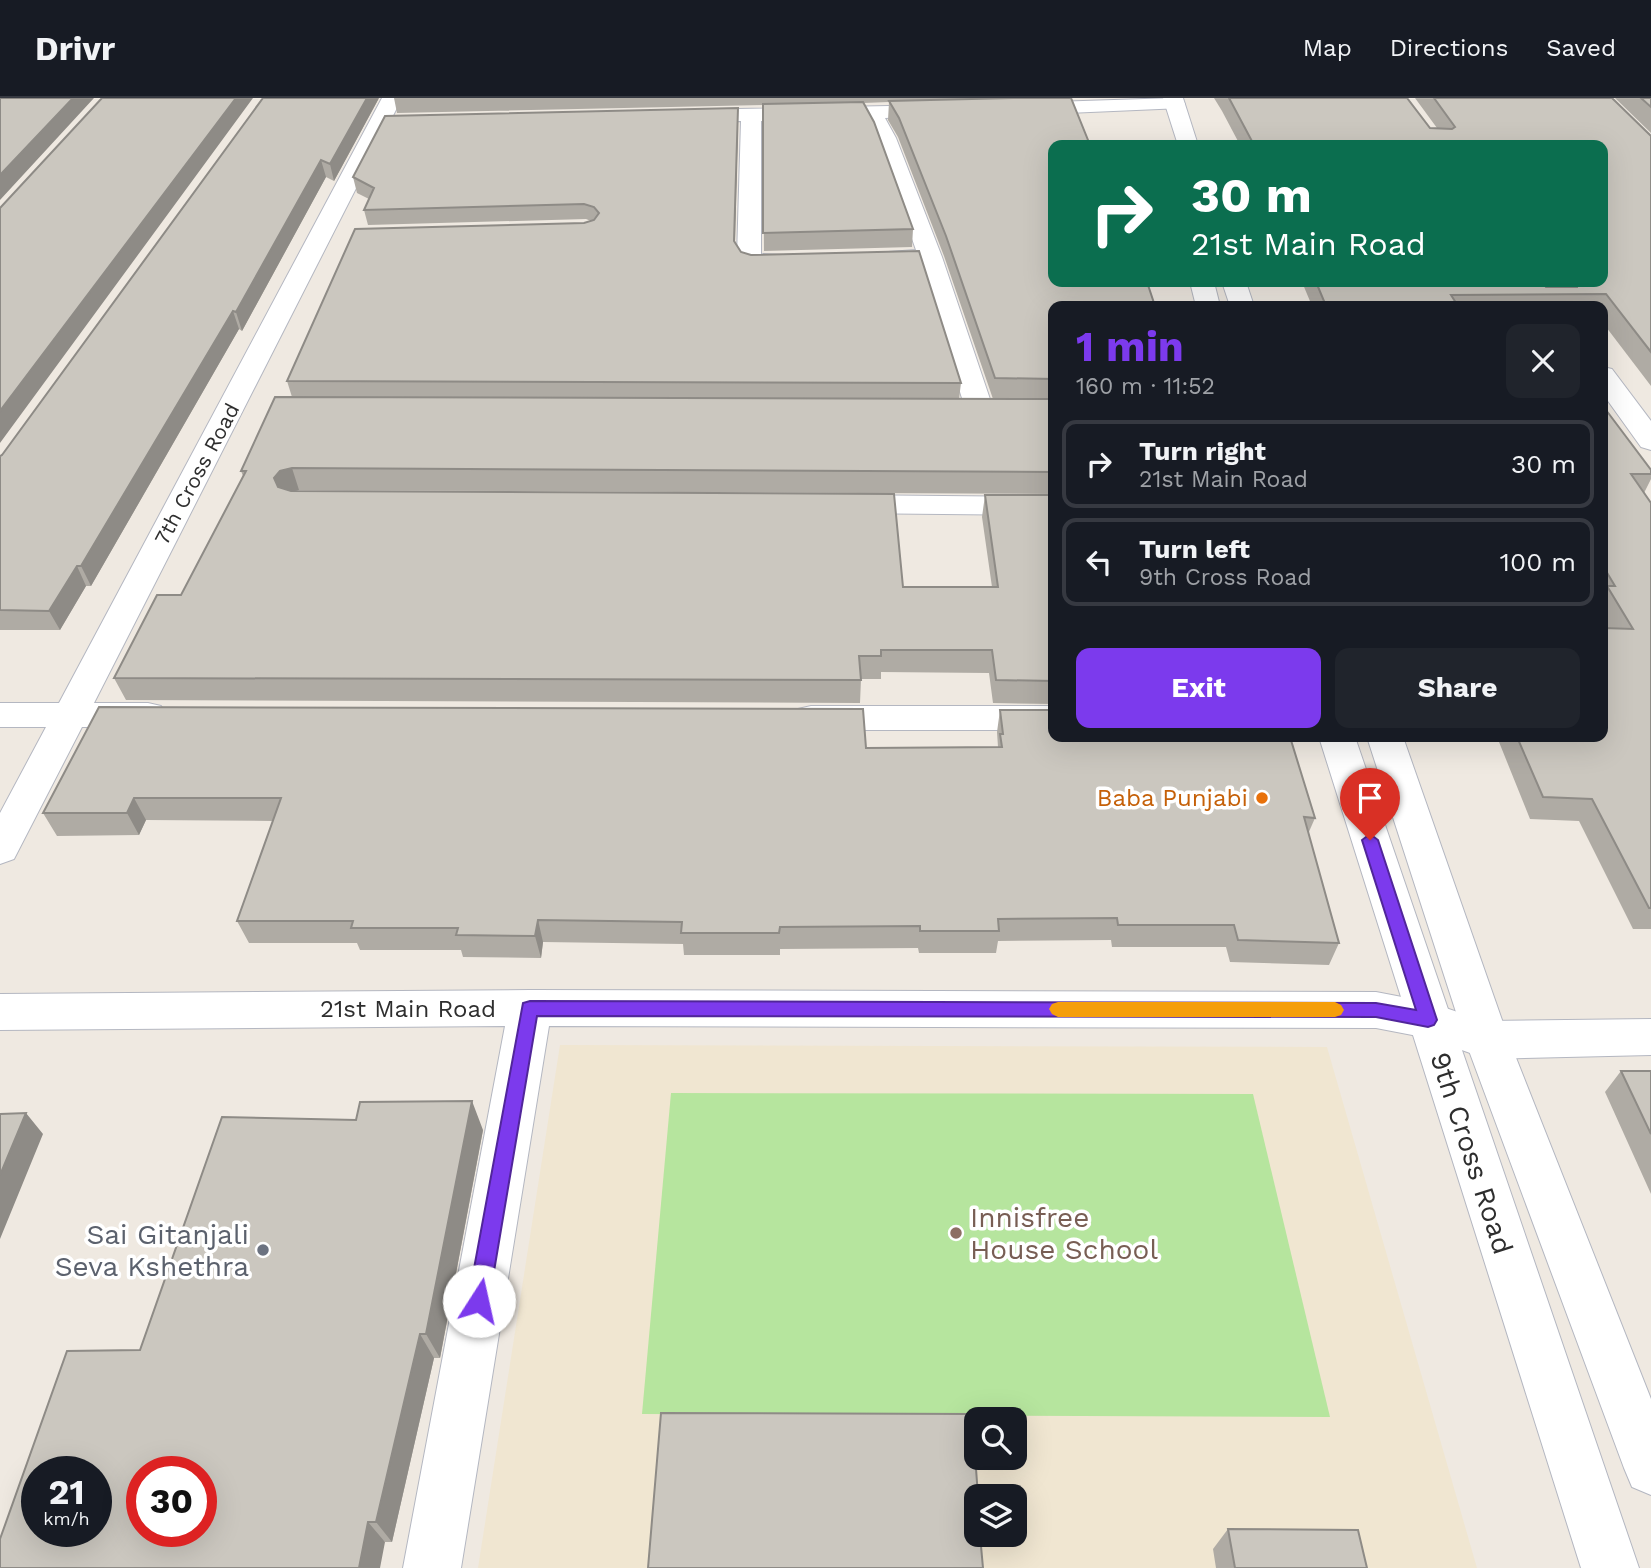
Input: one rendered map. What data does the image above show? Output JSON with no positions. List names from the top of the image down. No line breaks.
{"streets":{"street":["7th Cross Road","21st Main Road","9th Cross Road"]},"crossings":[["21st Main Road","9th Cross Road"]],"places":["Baba Punjabi","Innisfree House School","Sai Gitanjali Seva Kshethra"],"page":{"header":"Drivr","nav":["Map","Directions","Saved"],"turn":["30 m","21st Main Road"],"heading":["1 min","160 m · 11:52"],"list":[{"name":"Turn right","note":"21st Main Road","value":"30 m"},{"name":"Turn left","note":"9th Cross Road","value":"100 m"}],"buttons":["Exit","Share"],"speed":"21 km/h","limit":"30"}}
